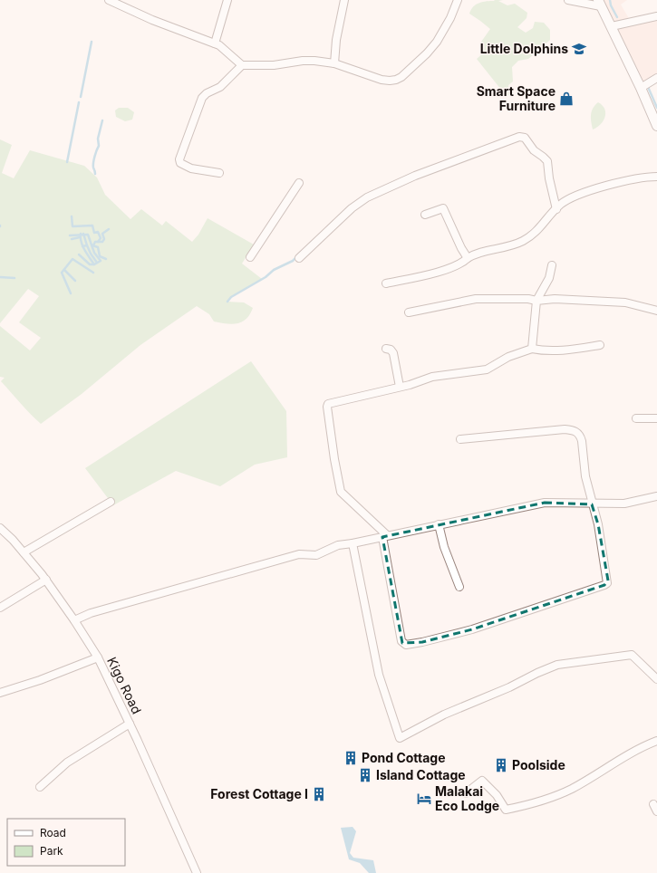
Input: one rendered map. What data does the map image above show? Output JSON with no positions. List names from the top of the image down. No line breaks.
{"streets":{"street":["Kigo Road"]},"places":{"school or university":["Little Dolphins"],"shop":["Smart Space Furniture"],"building":["Pond Cottage","Poolside","Island Cottage","Forest Cottage I"],"hotel":["Malakai Eco Lodge"]},"legend":["Road","Park"]}
